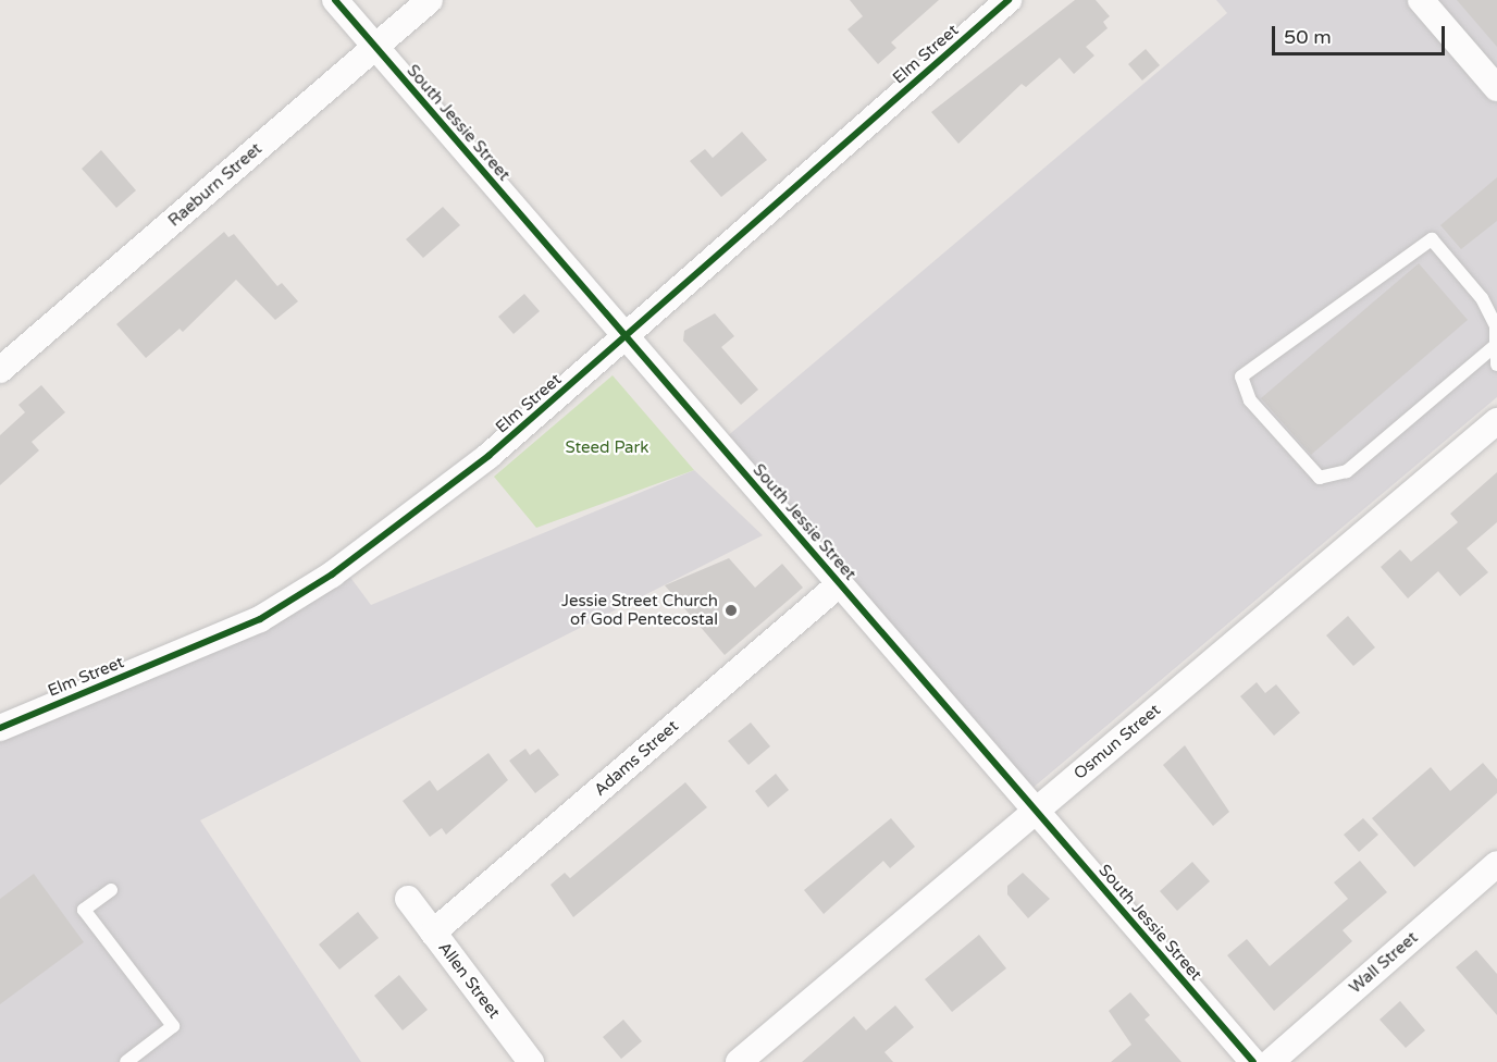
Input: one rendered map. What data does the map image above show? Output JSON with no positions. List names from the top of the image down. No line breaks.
{"streets":{"street":["Elm Street","South Jessie Street","Raeburn Street","Osmun Street","Adams Street","Wall Street","Allen Street"]},"crossings":[["Elm Street","South Jessie Street"],["South Jessie Street","Raeburn Street"],["South Jessie Street","Osmun Street"],["South Jessie Street","Adams Street"],["Adams Street","Allen Street"]],"parks":["Steed Park"],"places":["Jessie Street Church of God Pentecostal"],"scale_bar":"50 m"}
